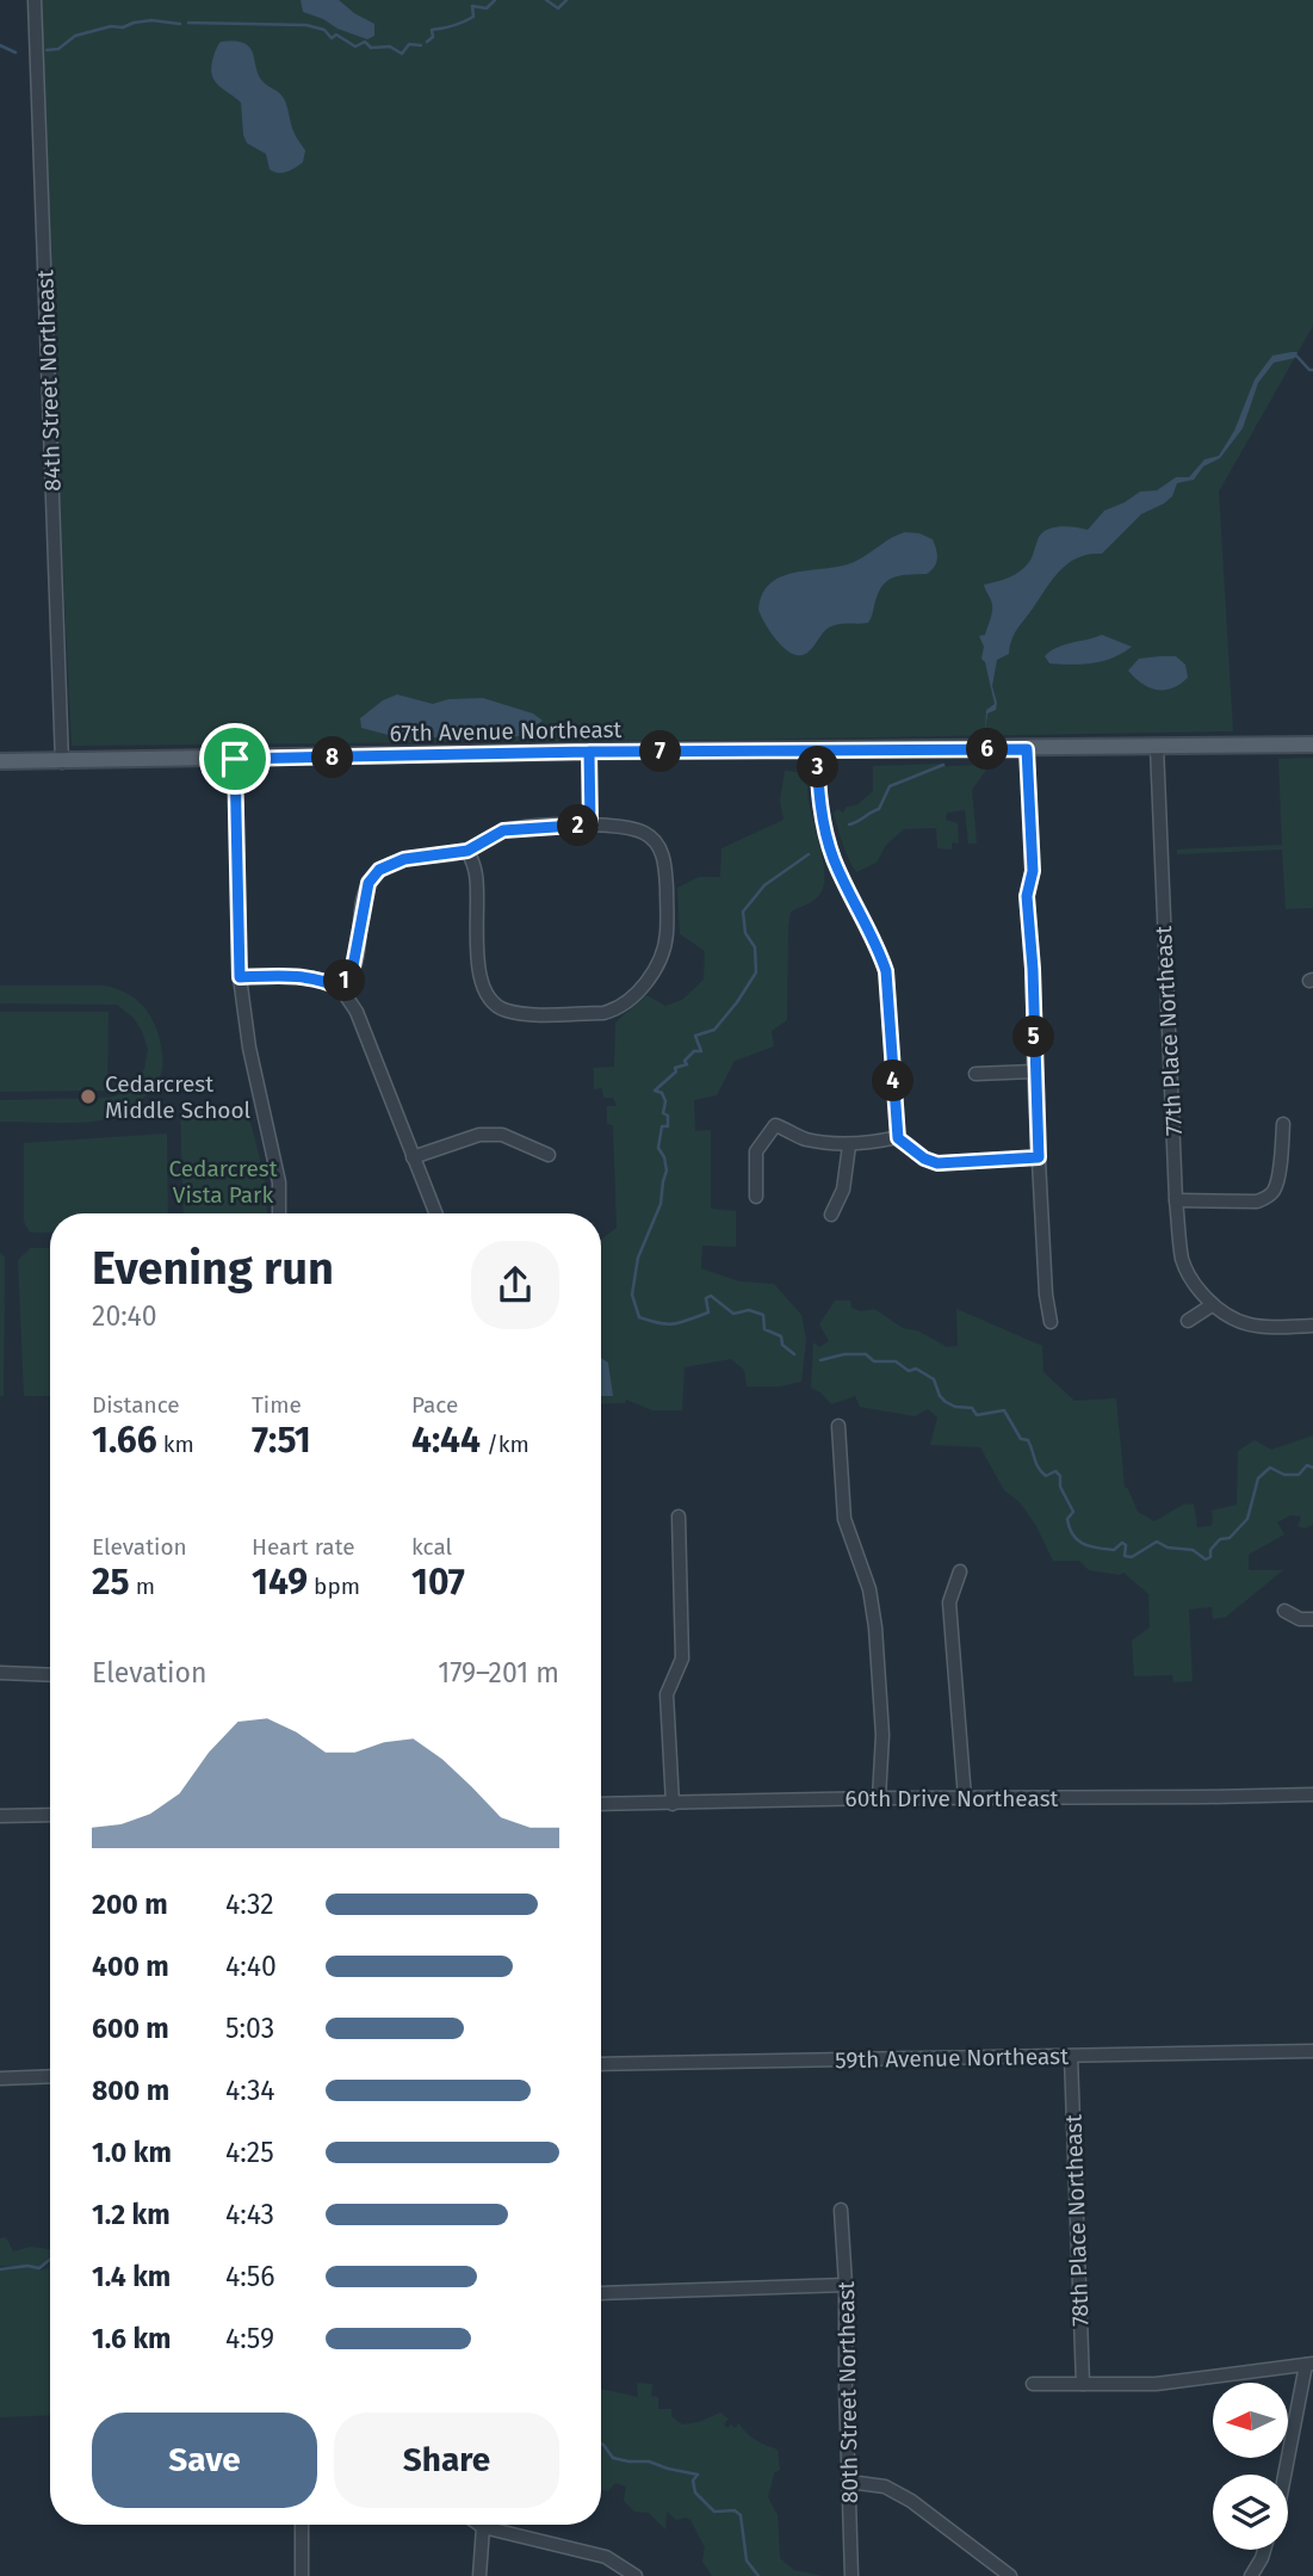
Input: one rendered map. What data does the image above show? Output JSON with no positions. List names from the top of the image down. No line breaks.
{"streets":{"main road":["67th Avenue Northeast"],"street":["84th Street Northeast","77th Place Northeast","60th Drive Northeast","59th Avenue Northeast","78th Place Northeast","80th Street Northeast"]},"crossings":[["84th Street Northeast","67th Avenue Northeast"],["67th Avenue Northeast","77th Place Northeast"],["59th Avenue Northeast","78th Place Northeast"]],"parks":["Cedarcrest Vista Park"],"places":["Cedarcrest Middle School"],"north":"left","page":{"pins":["6","7","8","3","2","1","5","4"],"heading":["Evening run","20:40"],"stats":[["Distance","1.66 km"],["Time","7:51"],["Pace","4:44 /km"],["Elevation","25 m"],["Heart rate","149 bpm"],["kcal","107"]],"chart":["Elevation","179–201 m"],"list":[{"name":"200 m","note":"4:32"},{"name":"400 m","note":"4:40"},{"name":"600 m","note":"5:03"},{"name":"800 m","note":"4:34"},{"name":"1.0 km","note":"4:25"},{"name":"1.2 km","note":"4:43"},{"name":"1.4 km","note":"4:56"},{"name":"1.6 km","note":"4:59"}],"buttons":["Save","Share"]}}
